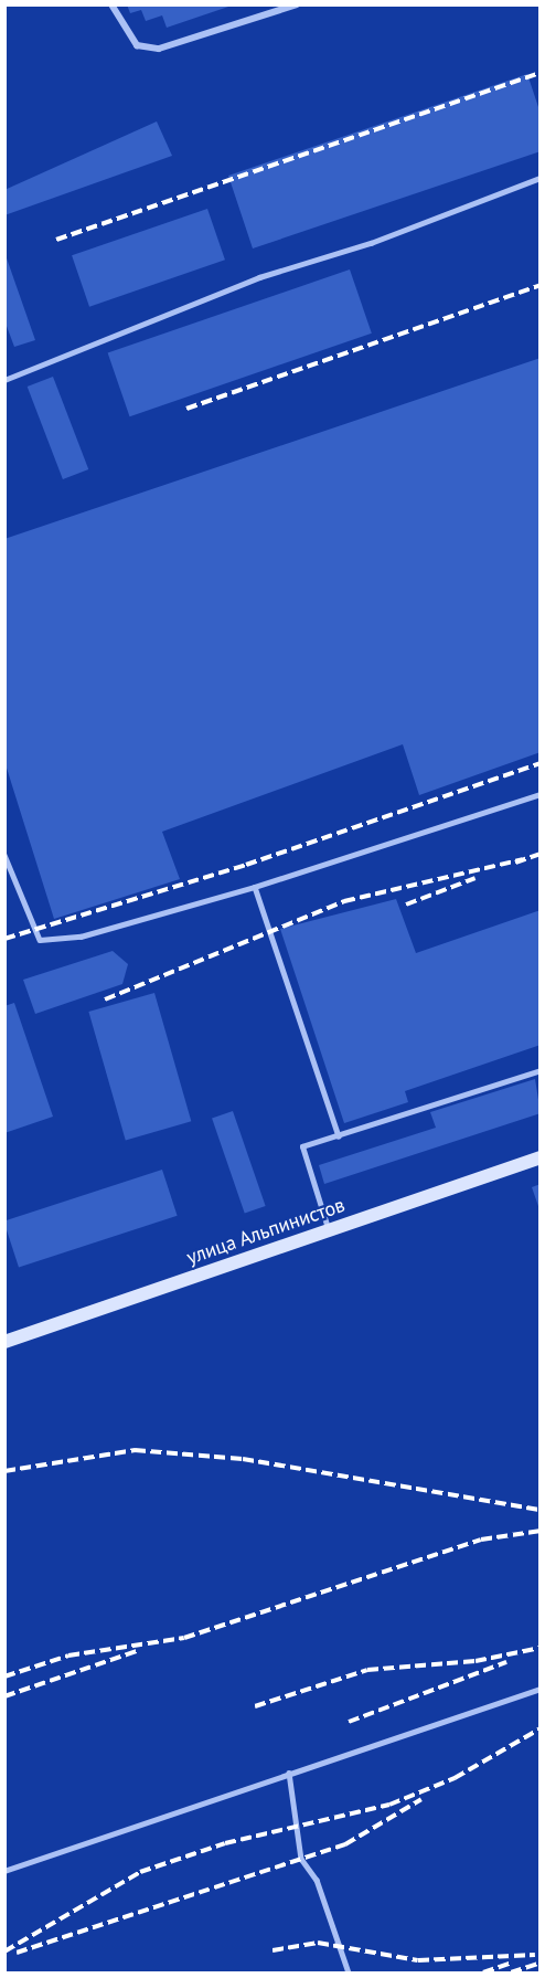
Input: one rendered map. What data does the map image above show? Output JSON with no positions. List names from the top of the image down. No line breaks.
{"streets":{"main road":["улица Альпинистов"]}}
